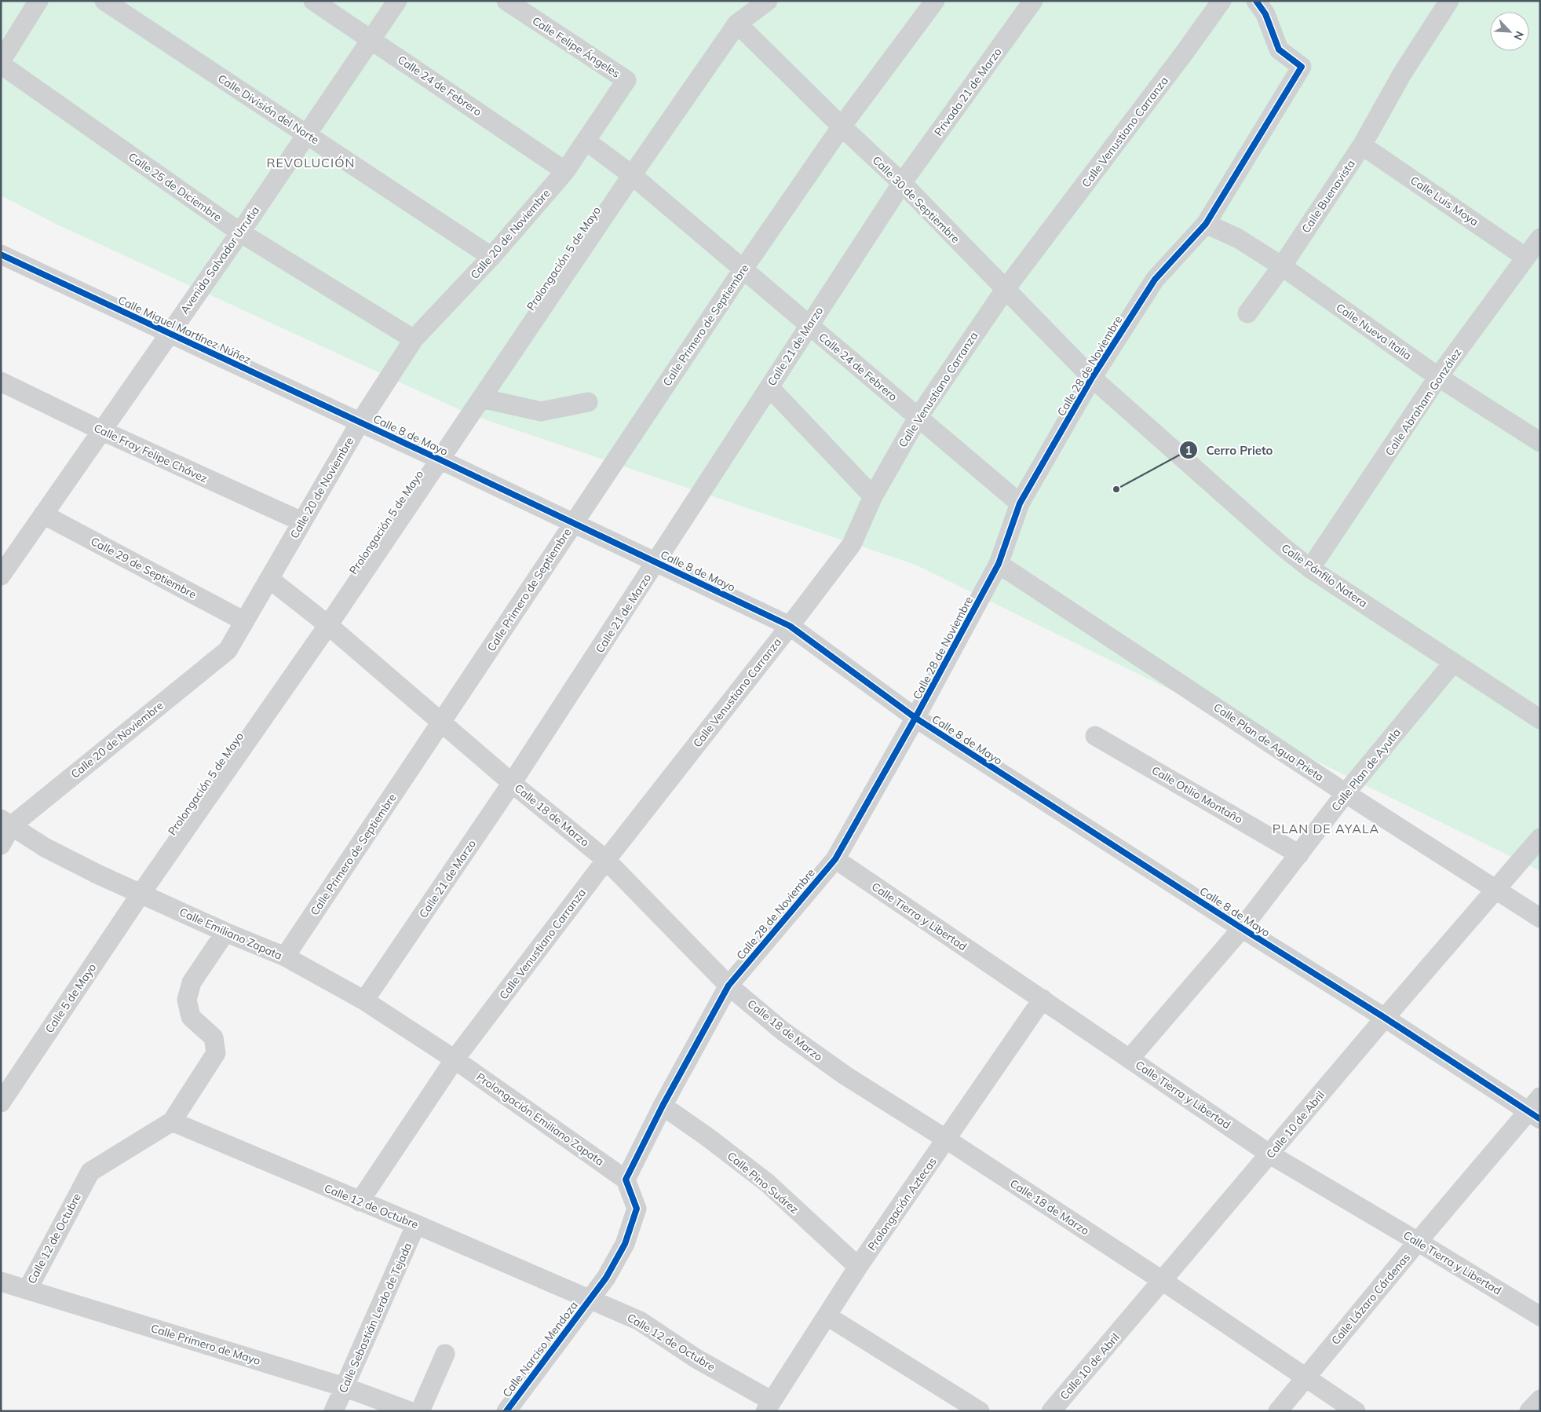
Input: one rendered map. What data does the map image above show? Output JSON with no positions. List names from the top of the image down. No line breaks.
{"streets":{"street":["Calle Felipe Ángeles","Calle 24 de Febrero","Privada 21 de Marzo","Calle División del Norte","Calle Venustiano Carranza","Calle 25 de Diciembre","Calle Buenavista","Calle 30 de Septiembre","Calle Luis Moya","Calle 20 de Noviembre","Prolongación 5 de Mayo","Avenida Salvador Urrutia","Calle Primero de Septiembre","Calle Miguel Martínez Núñez","Calle Nueva Italia","Calle 21 de Marzo","Calle 28 de Noviembre","Calle Abraham González","Calle 8 de Mayo","Calle Fray Felipe Chávez","Calle 29 de Septiembre","Calle Pánfilo Natera","Calle Plan de Agua Prieta","Calle Plan de Ayutla","Calle Otilio Montaño","Calle 18 de Marzo","Calle Tierra y Libertad","Calle Emiliano Zapata","Calle 5 de Mayo","Prolongación Emiliano Zapata","Calle 10 de Abril","Calle Pino Suárez","Prolongación Aztecas","Calle 12 de Octubre","Calle Lázaro Cárdenas","Calle Sebastián Lerdo de Tejada","Calle Primero de Mayo","Calle Narciso Mendoza"]},"crossings":[["Calle Felipe Ángeles","Calle 20 de Noviembre"],["Calle 24 de Febrero","Calle Venustiano Carranza"],["Calle 24 de Febrero","Calle 20 de Noviembre"],["Calle 24 de Febrero","Prolongación 5 de Mayo"],["Calle 24 de Febrero","Avenida Salvador Urrutia"],["Calle 24 de Febrero","Calle Primero de Septiembre"],["Calle 24 de Febrero","Calle 21 de Marzo"],["Calle 24 de Febrero","Calle 28 de Noviembre"],["Privada 21 de Marzo","Calle 30 de Septiembre"],["Privada 21 de Marzo","Calle 21 de Marzo"],["Calle División del Norte","Calle 20 de Noviembre"],["Calle División del Norte","Avenida Salvador Urrutia"],["Calle Venustiano Carranza","Calle 30 de Septiembre"],["Calle Venustiano Carranza","Calle 8 de Mayo"],["Calle Venustiano Carranza","Calle 18 de Marzo"],["Calle Venustiano Carranza","Calle Emiliano Zapata"],["Calle Venustiano Carranza","Prolongación Emiliano Zapata"],["Calle Venustiano Carranza","Calle 12 de Octubre"],["Calle 25 de Diciembre","Calle 20 de Noviembre"],["Calle 25 de Diciembre","Avenida Salvador Urrutia"],["Calle Buenavista","Calle Luis Moya"],["Calle Buenavista","Calle Nueva Italia"],["Calle 30 de Septiembre","Prolongación 5 de Mayo"],["Calle 30 de Septiembre","Calle Primero de Septiembre"],["Calle 30 de Septiembre","Calle 21 de Marzo"],["Calle 30 de Septiembre","Calle 28 de Noviembre"],["Calle 30 de Septiembre","Calle Pánfilo Natera"],["Calle Luis Moya","Calle Abraham González"],["Calle 20 de Noviembre","Calle Miguel Martínez Núñez"],["Calle 20 de Noviembre","Calle 8 de Mayo"],["Calle 20 de Noviembre","Calle Fray Felipe Chávez"],["Calle 20 de Noviembre","Calle 29 de Septiembre"],["Calle 20 de Noviembre","Calle 18 de Marzo"],["Calle 20 de Noviembre","Calle Emiliano Zapata"],["Prolongación 5 de Mayo","Calle 8 de Mayo"],["Prolongación 5 de Mayo","Calle 18 de Marzo"],["Prolongación 5 de Mayo","Calle Emiliano Zapata"],["Prolongación 5 de Mayo","Calle 5 de Mayo"],["Avenida Salvador Urrutia","Calle Miguel Martínez Núñez"],["Avenida Salvador Urrutia","Calle Fray Felipe Chávez"],["Avenida Salvador Urrutia","Calle 29 de Septiembre"],["Calle Primero de Septiembre","Calle 8 de Mayo"],["Calle Primero de Septiembre","Calle 18 de Marzo"],["Calle Primero de Septiembre","Calle Emiliano Zapata"],["Calle Miguel Martínez Núñez","Calle 8 de Mayo"],["Calle Nueva Italia","Calle 28 de Noviembre"],["Calle Nueva Italia","Calle Abraham González"],["Calle 21 de Marzo","Calle 8 de Mayo"],["Calle 21 de Marzo","Calle 18 de Marzo"],["Calle 21 de Marzo","Calle Emiliano Zapata"],["Calle 28 de Noviembre","Calle 8 de Mayo"],["Calle 28 de Noviembre","Calle Pánfilo Natera"],["Calle 28 de Noviembre","Calle Plan de Agua Prieta"],["Calle 28 de Noviembre","Calle 18 de Marzo"],["Calle 28 de Noviembre","Calle Tierra y Libertad"],["Calle 28 de Noviembre","Prolongación Emiliano Zapata"],["Calle 28 de Noviembre","Calle Pino Suárez"],["Calle Abraham González","Calle Pánfilo Natera"],["Calle 8 de Mayo","Calle Plan de Ayutla"],["Calle 8 de Mayo","Calle 10 de Abril"],["Calle 8 de Mayo","Calle Lázaro Cárdenas"],["Calle Pánfilo Natera","Calle Plan de Ayutla"],["Calle Plan de Agua Prieta","Calle Plan de Ayutla"],["Calle Plan de Agua Prieta","Calle 10 de Abril"],["Calle Plan de Ayutla","Calle Otilio Montaño"],["Calle Plan de Ayutla","Calle Tierra y Libertad"],["Calle 18 de Marzo","Calle 10 de Abril"],["Calle 18 de Marzo","Prolongación Aztecas"],["Calle 18 de Marzo","Calle Lázaro Cárdenas"],["Calle Tierra y Libertad","Calle 10 de Abril"],["Calle Tierra y Libertad","Prolongación Aztecas"],["Calle Tierra y Libertad","Calle Lázaro Cárdenas"],["Calle Emiliano Zapata","Calle 5 de Mayo"],["Calle Emiliano Zapata","Prolongación Emiliano Zapata"],["Calle Pino Suárez","Prolongación Aztecas"],["Prolongación Aztecas","Calle 12 de Octubre"],["Calle 12 de Octubre","Calle Sebastián Lerdo de Tejada"],["Calle 12 de Octubre","Calle Primero de Mayo"],["Calle 12 de Octubre","Calle Narciso Mendoza"],["Calle Sebastián Lerdo de Tejada","Calle Primero de Mayo"]],"districts":["REVOLUCIÓN","PLAN DE AYALA"],"places":["Cerro Prieto"],"north":"bottom right"}
